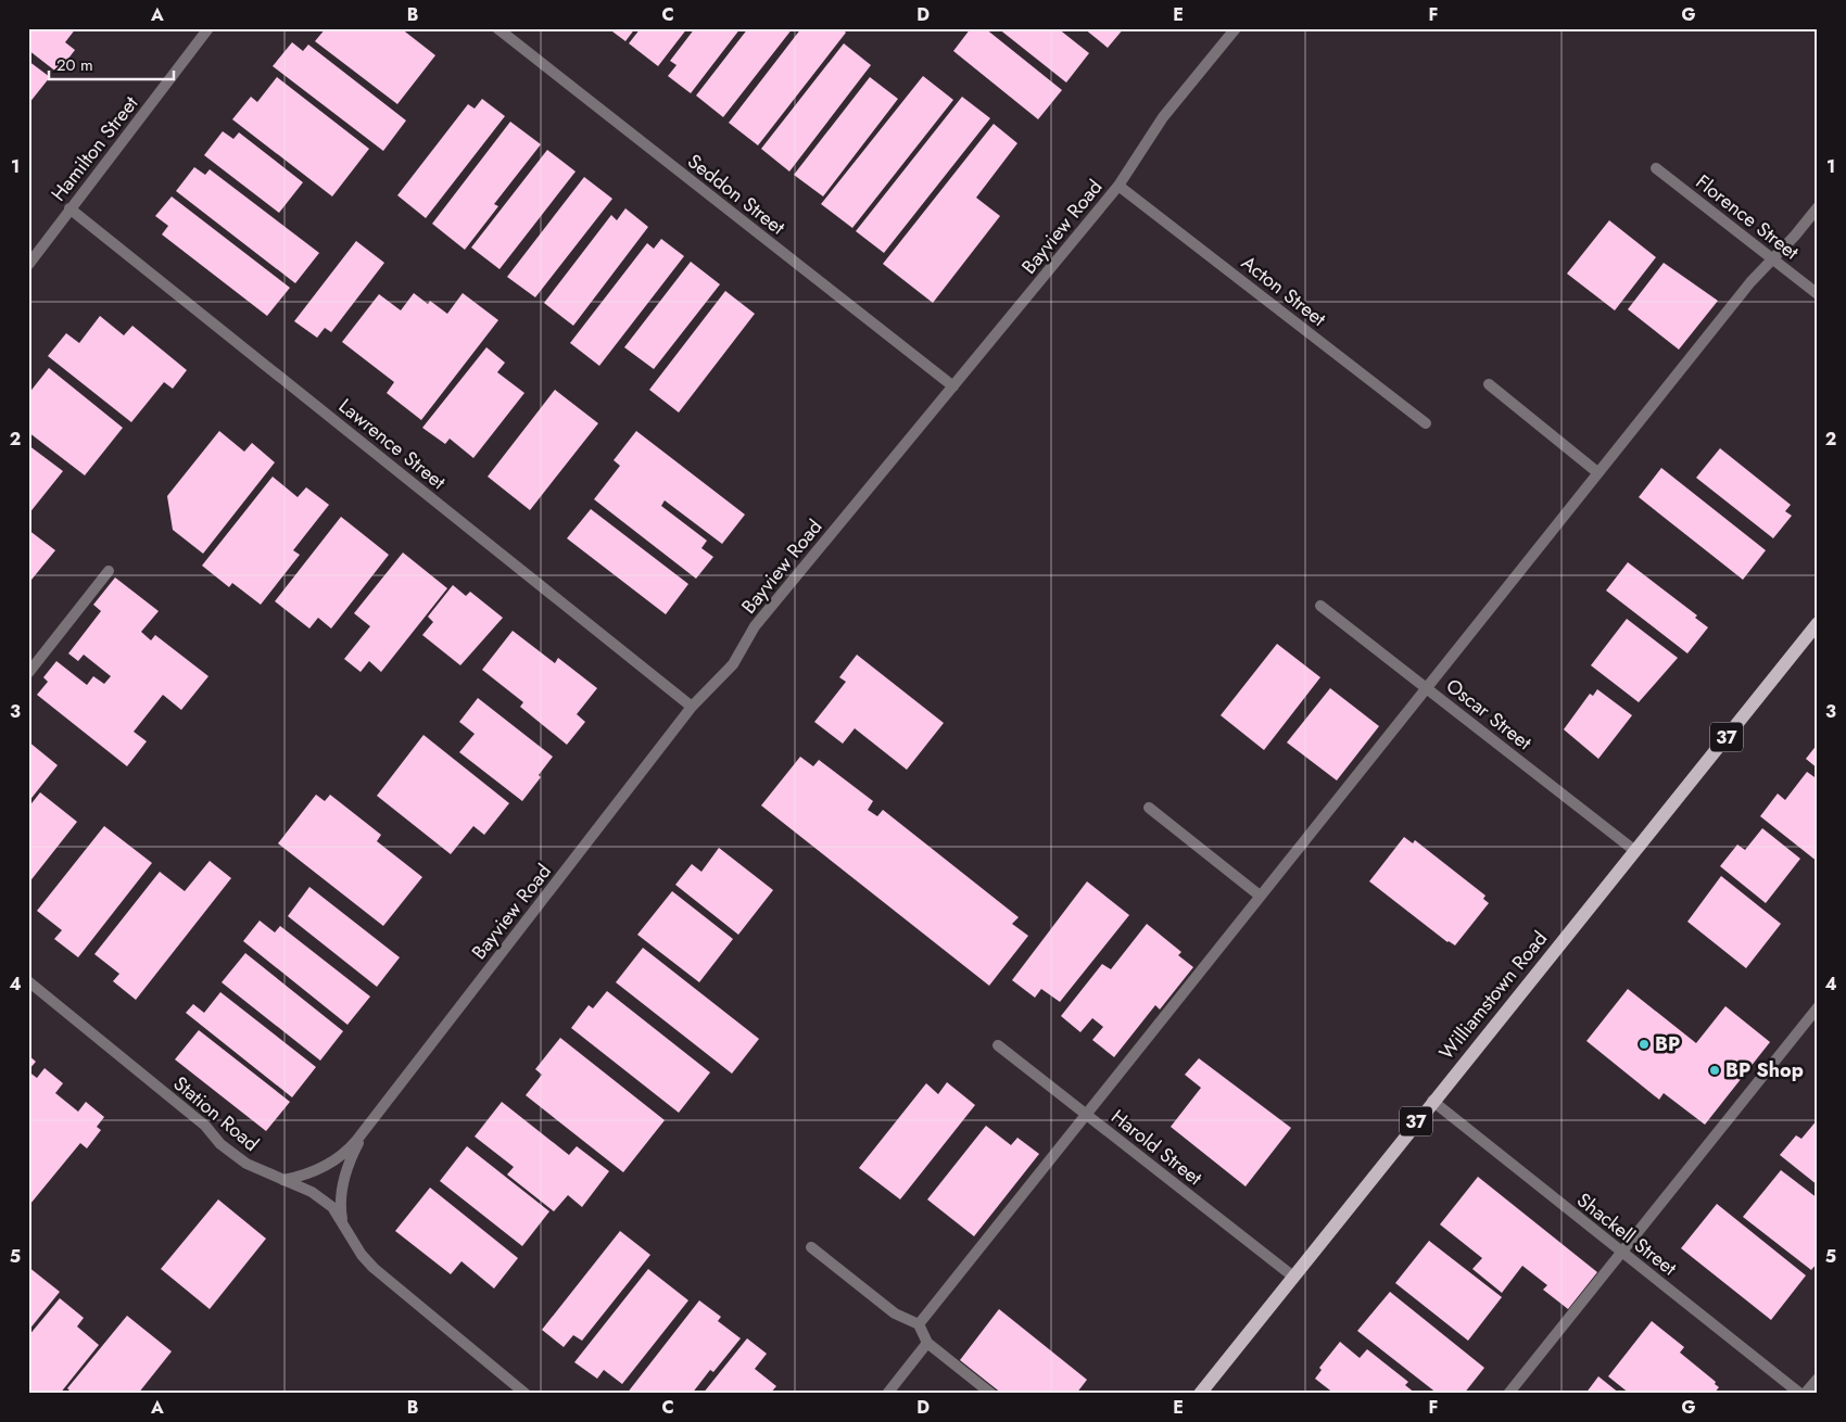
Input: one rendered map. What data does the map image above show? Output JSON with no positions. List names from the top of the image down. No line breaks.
{"streets":{"main road":["37","Williamstown Road"],"street":["Hamilton Street","Seddon Street","Florence Street","Bayview Road","Acton Street","Lawrence Street","Oscar Street","Station Road","Harold Street","Shackell Street"]},"crossings":[["Hamilton Street","Lawrence Street"],["Seddon Street","Bayview Road"],["Bayview Road","Acton Street"],["Bayview Road","Lawrence Street"],["Bayview Road","Station Road"],["Oscar Street","Williamstown Road"],["Williamstown Road","Harold Street"],["Williamstown Road","Shackell Street"]],"places":["BP","BP Shop"],"scale_bar":"20 m","grid":{"columns":["A","B","C","D","E","F","G"],"rows":["1","2","3","4","5"]}}
